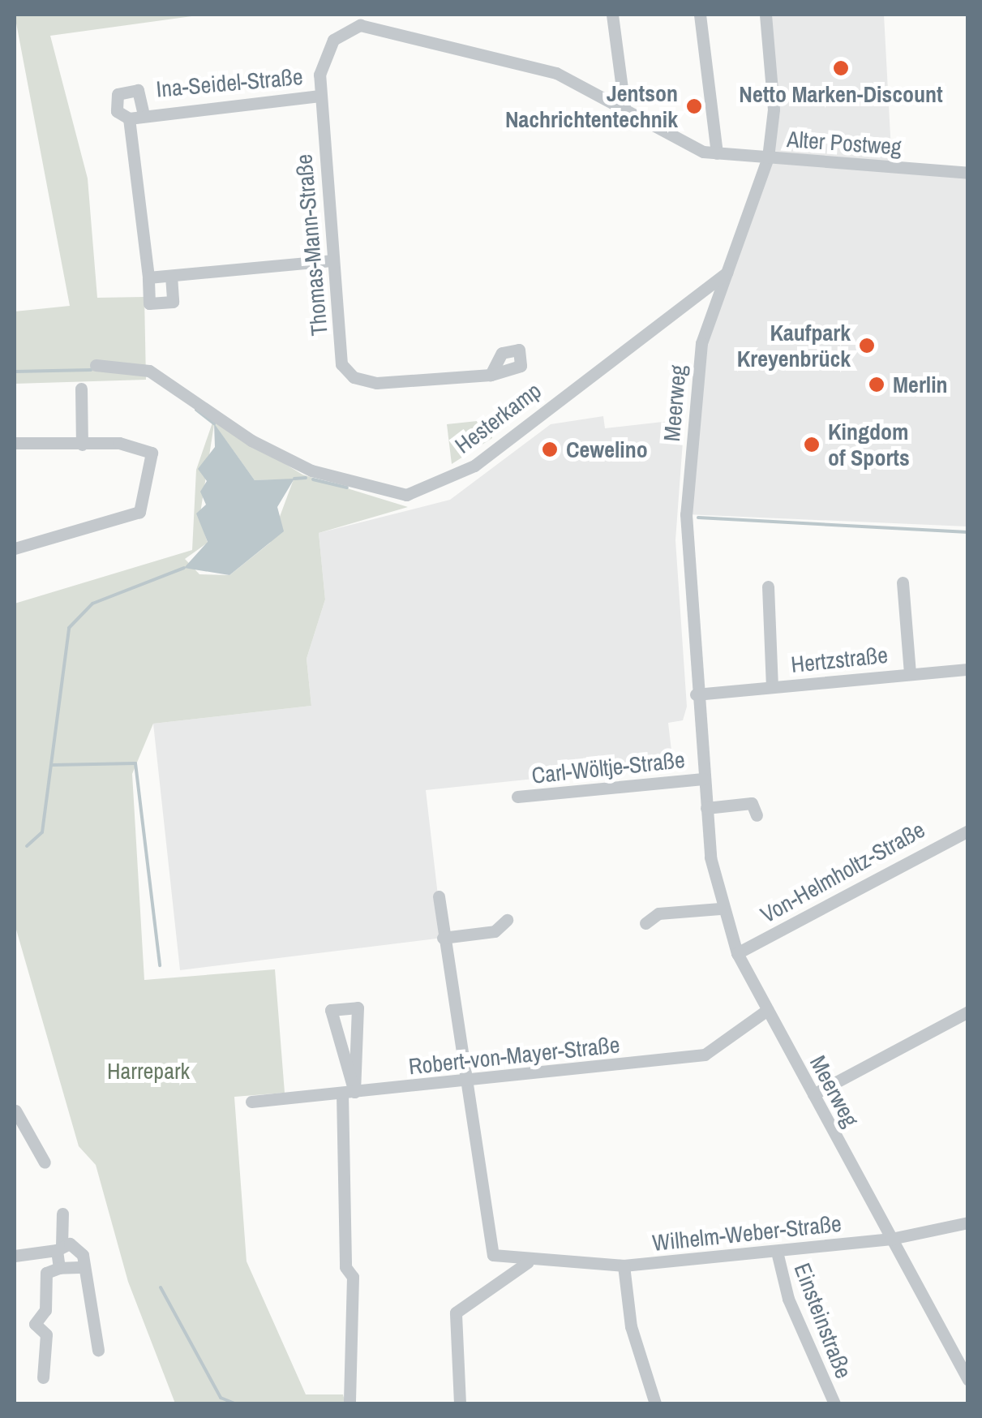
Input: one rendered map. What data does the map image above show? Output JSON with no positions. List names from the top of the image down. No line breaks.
{"streets":{"street":["Ina-Seidel-Straße","Alter Postweg","Thomas-Mann-Straße","Meerweg","Hesterkamp","Hertzstraße","Carl-Wöltje-Straße","Von-Helmholtz-Straße","Robert-von-Mayer-Straße","Wilhelm-Weber-Straße","Einsteinstraße"]},"crossings":[["Ina-Seidel-Straße","Thomas-Mann-Straße"],["Alter Postweg","Thomas-Mann-Straße"],["Alter Postweg","Meerweg"],["Meerweg","Hesterkamp"],["Meerweg","Hertzstraße"],["Meerweg","Carl-Wöltje-Straße"],["Meerweg","Von-Helmholtz-Straße"],["Meerweg","Robert-von-Mayer-Straße"],["Meerweg","Wilhelm-Weber-Straße"],["Wilhelm-Weber-Straße","Einsteinstraße"]],"parks":["Harrepark"],"places":["Netto Marken-Discount","Jentson Nachrichtentechnik","Kaufpark Kreyenbrück","Merlin","Kingdom of Sports","Cewelino"]}
